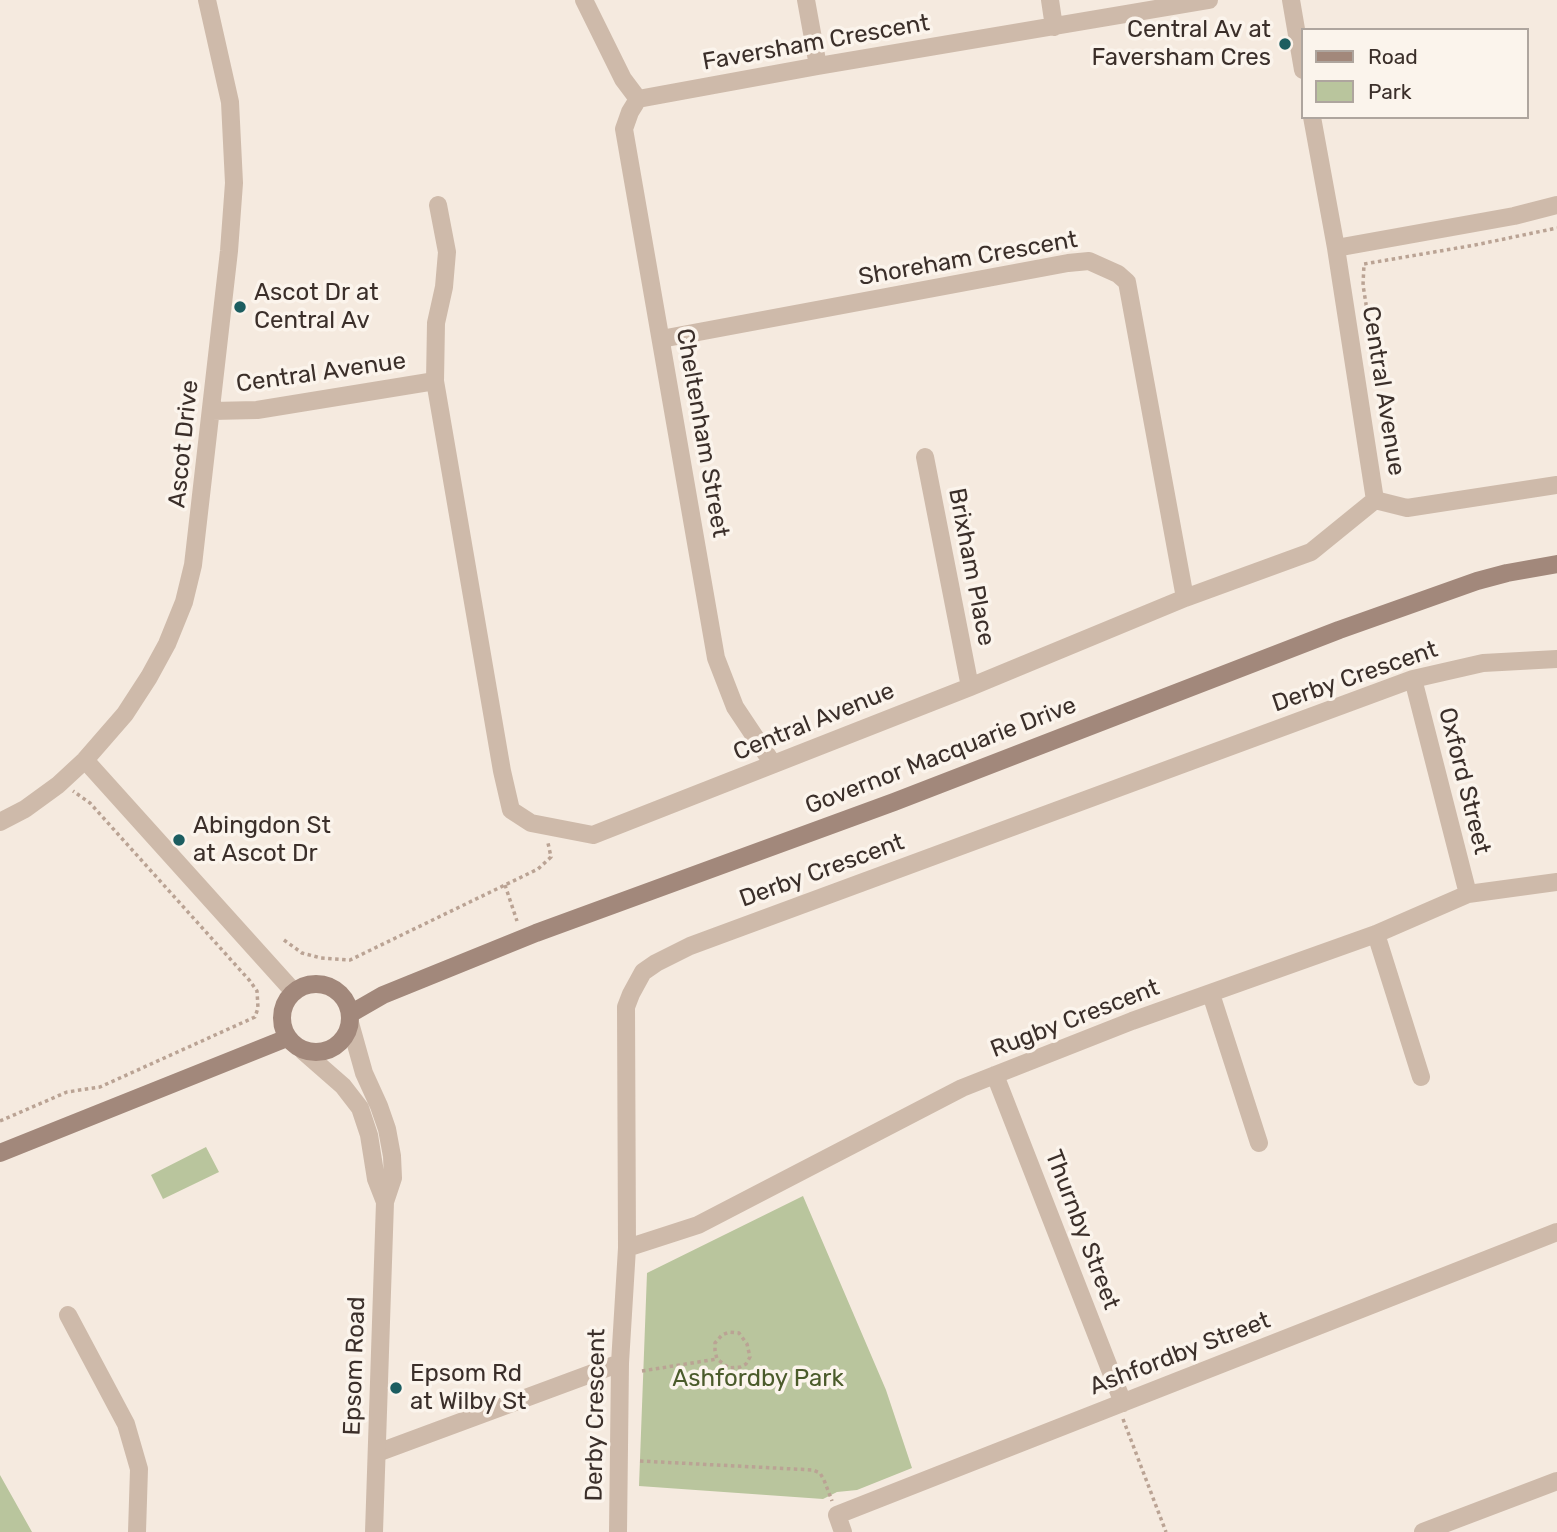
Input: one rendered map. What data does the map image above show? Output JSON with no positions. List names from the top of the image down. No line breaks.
{"streets":{"main road":["Governor Macquarie Drive"],"street":["Faversham Crescent","Shoreham Crescent","Central Avenue","Cheltenham Street","Ascot Drive","Brixham Place","Derby Crescent","Oxford Street","Rugby Crescent","Thurnby Street","Ashfordby Street","Epsom Road"]},"crossings":[["Faversham Crescent","Cheltenham Street"],["Shoreham Crescent","Central Avenue"],["Shoreham Crescent","Cheltenham Street"],["Central Avenue","Cheltenham Street"],["Central Avenue","Ascot Drive"],["Central Avenue","Brixham Place"],["Derby Crescent","Oxford Street"],["Derby Crescent","Rugby Crescent"],["Governor Macquarie Drive","Epsom Road"],["Oxford Street","Rugby Crescent"],["Rugby Crescent","Thurnby Street"],["Thurnby Street","Ashfordby Street"]],"parks":["Ashfordby Park"],"places":["Central Av at Faversham Cres","Ascot Dr at Central Av","Abingdon St at Ascot Dr","Epsom Rd at Wilby St"],"legend":["Road","Park"]}
